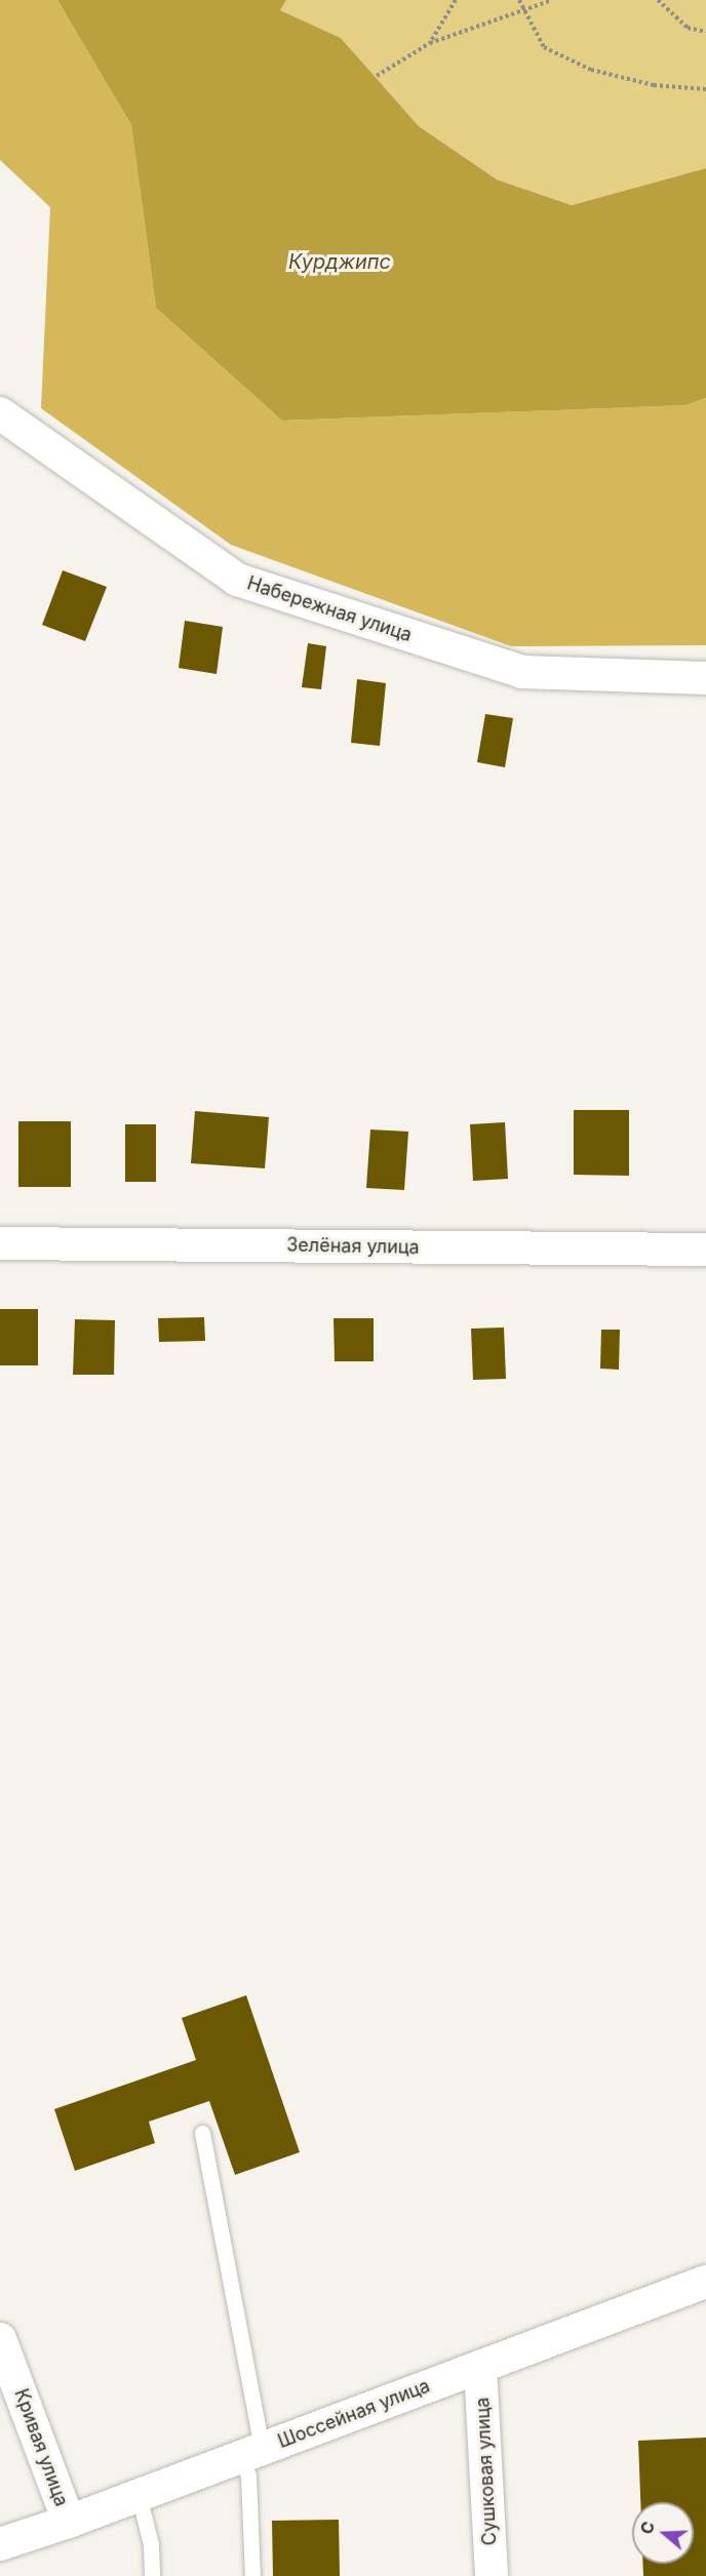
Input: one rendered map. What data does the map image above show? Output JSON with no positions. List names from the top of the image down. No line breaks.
{"streets":{"street":["Набережная улица","Зелёная улица","Шоссейная улица","Кривая улица","Сушковая улица"]},"crossings":[["Шоссейная улица","Кривая улица"],["Шоссейная улица","Сушковая улица"]],"water":["Курджипс"],"north":"left"}
